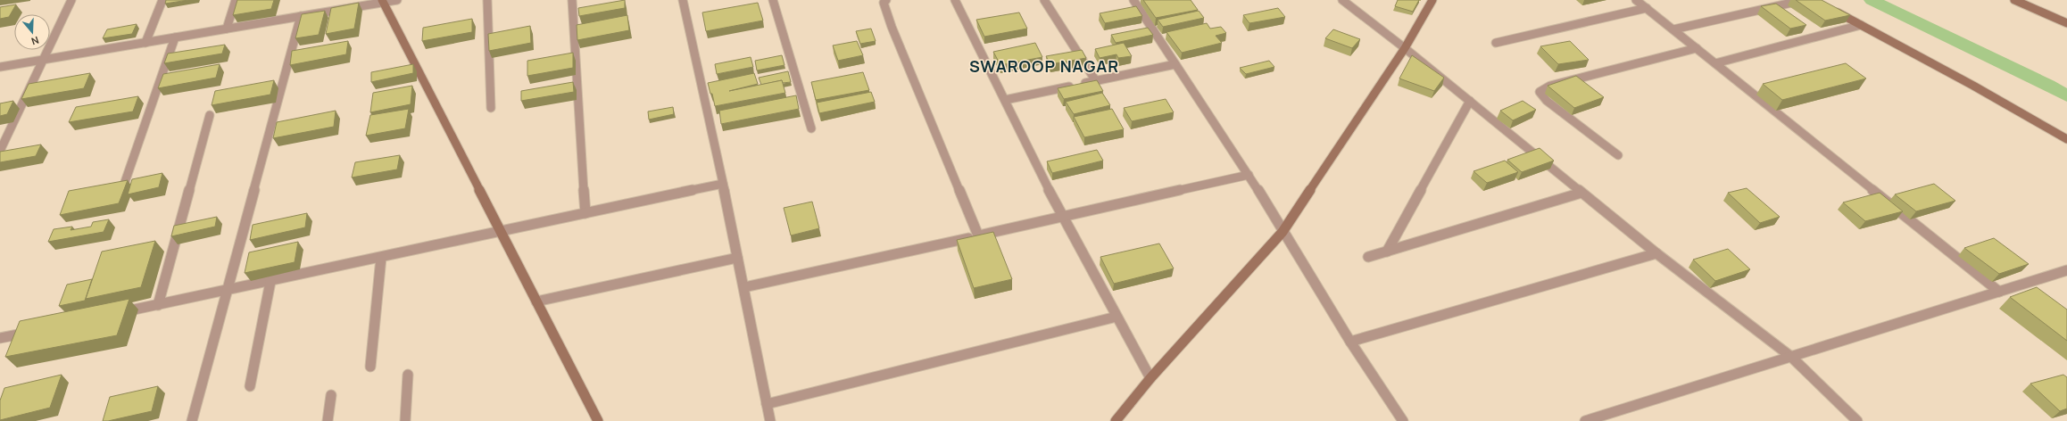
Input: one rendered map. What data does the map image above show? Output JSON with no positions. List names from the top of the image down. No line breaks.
{"districts":["SWAROOP NAGAR"],"north":"bottom"}
